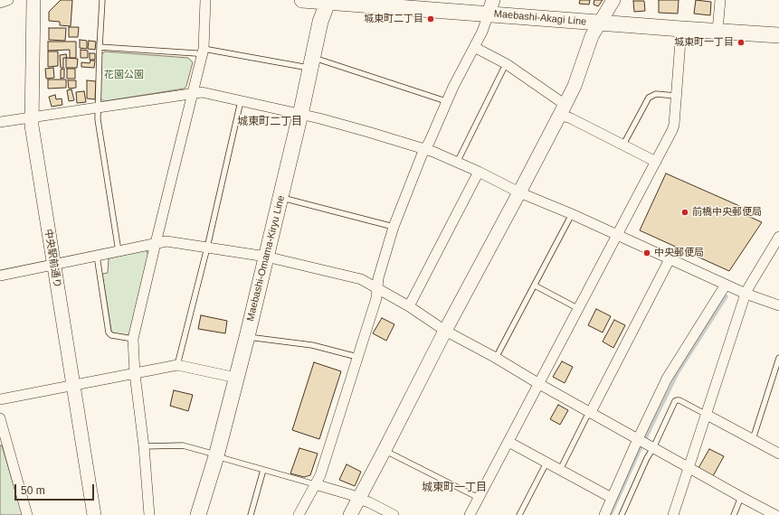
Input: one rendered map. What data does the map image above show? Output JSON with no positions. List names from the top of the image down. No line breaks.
{"streets":{"main road":["Maebashi-Akagi Line","Maebashi-Omama-Kiryu Line"],"street":["中央駅前通り"]},"crossings":[["Maebashi-Akagi Line","Maebashi-Omama-Kiryu Line"]],"districts":["城東町二丁目","城東町一丁目"],"parks":["花園公園"],"places":["城東町二丁目","城東町一丁目","前橋中央郵便局","中央郵便局"],"scale_bar":"50 m"}
